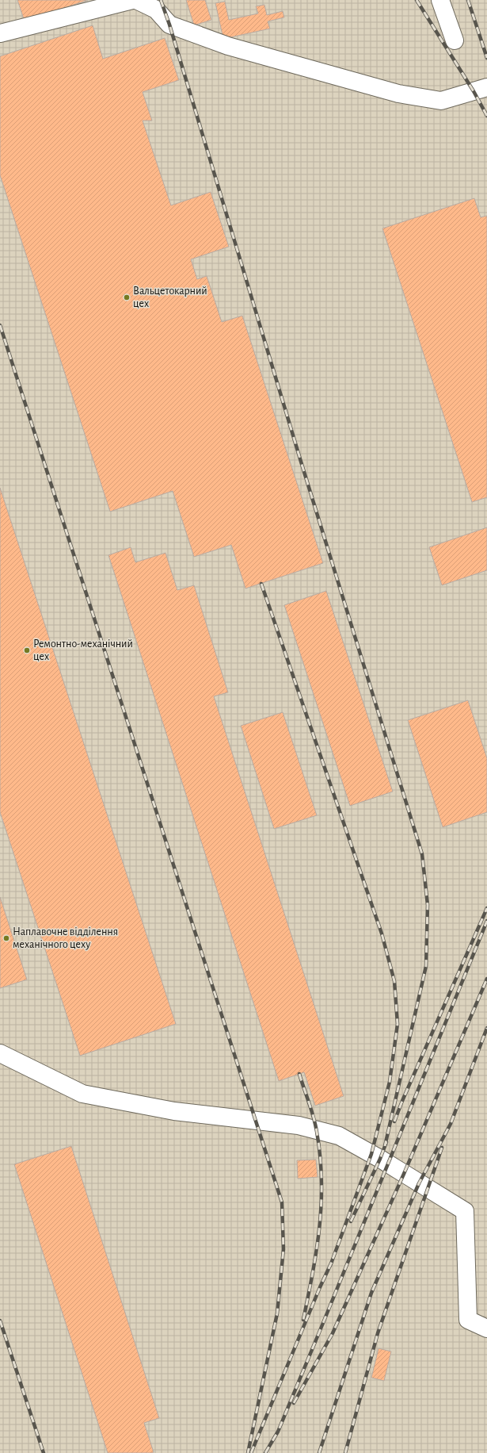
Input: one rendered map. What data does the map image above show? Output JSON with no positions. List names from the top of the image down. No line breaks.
{"places":["Вальцетокарний цех","Ремонтно-механічний цех","Наплавочне відділення механічного цеху"]}
